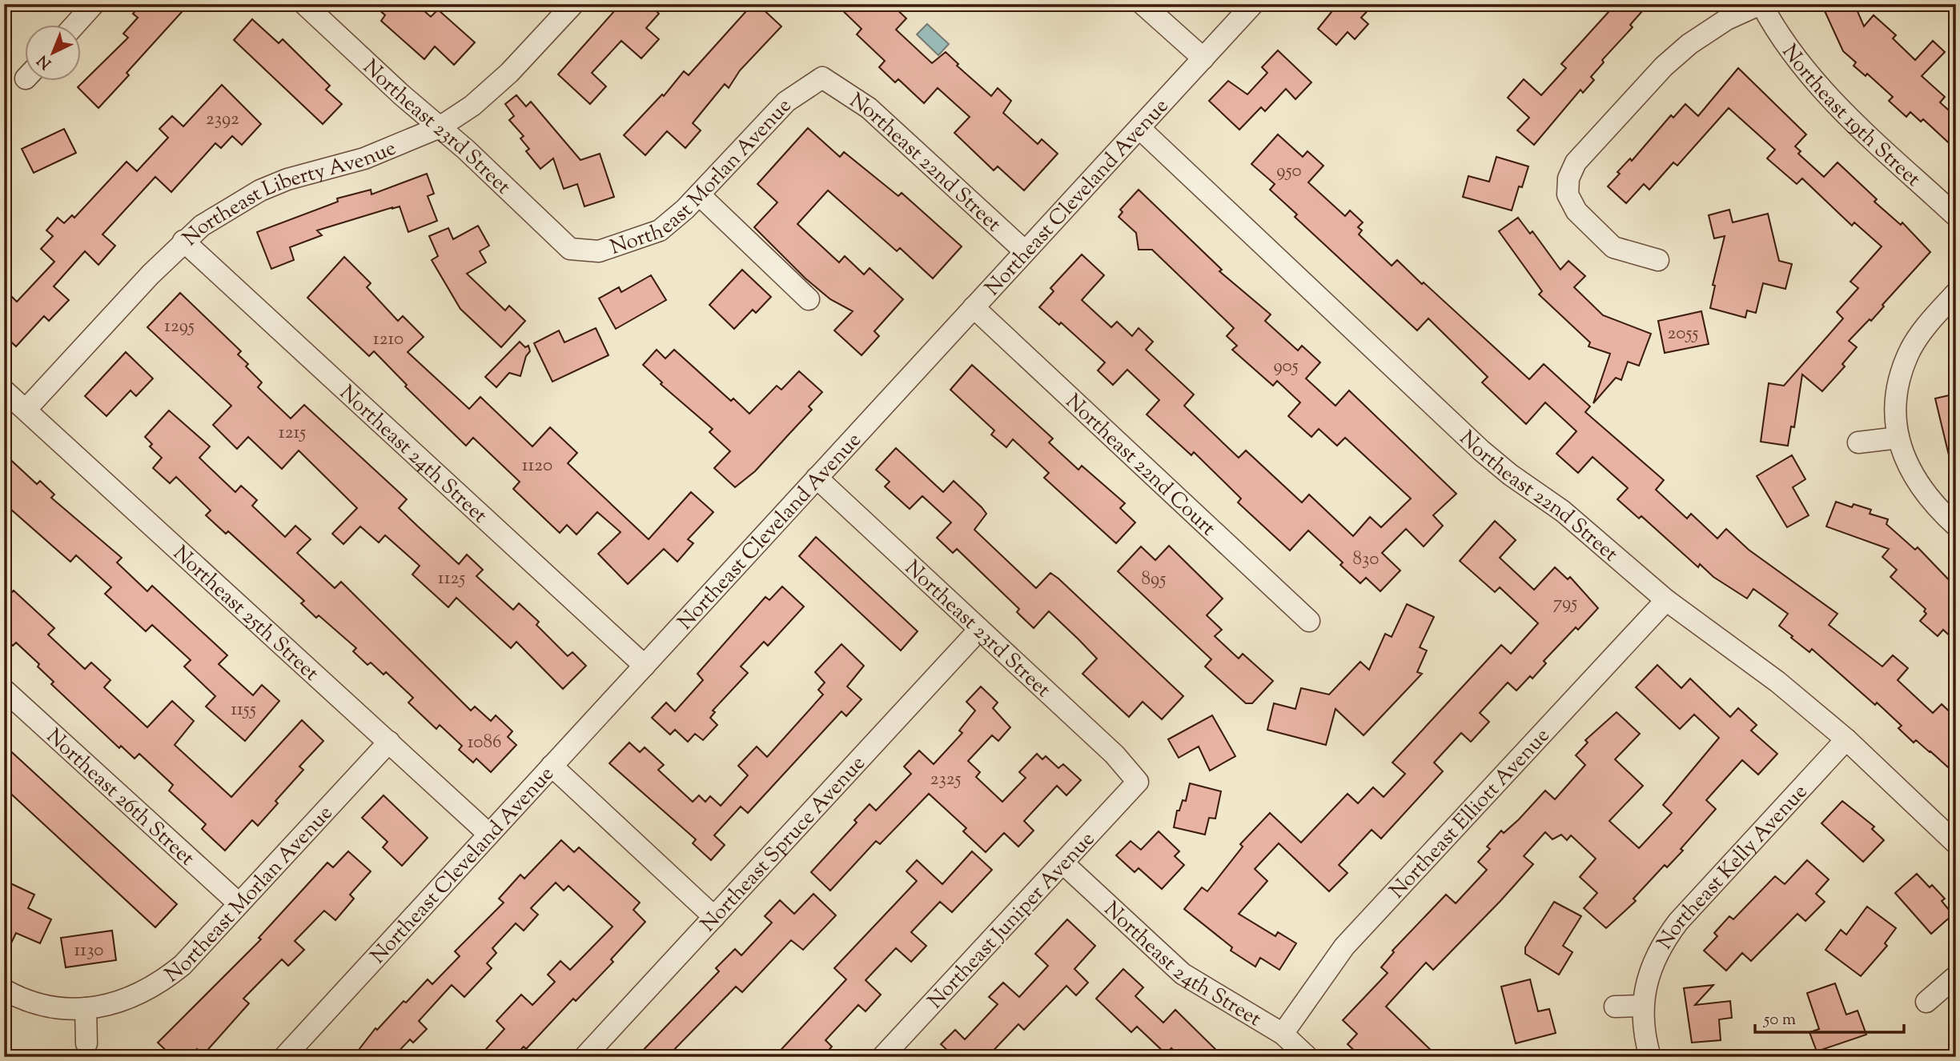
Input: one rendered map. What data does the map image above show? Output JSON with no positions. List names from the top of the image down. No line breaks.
{"streets":{"street":["Northeast 19th Street","Northeast 23rd Street","Northeast 22nd Street","Northeast Morlan Avenue","Northeast Liberty Avenue","Northeast Cleveland Avenue","Northeast 24th Street","Northeast 22nd Court","Northeast 25th Street","Northeast 26th Street","Northeast Elliott Avenue","Northeast Spruce Avenue","Northeast Kelly Avenue","Northeast Juniper Avenue"]},"crossings":[["Northeast 23rd Street","Northeast Morlan Avenue"],["Northeast 23rd Street","Northeast Liberty Avenue"],["Northeast 23rd Street","Northeast Cleveland Avenue"],["Northeast 23rd Street","Northeast Spruce Avenue"],["Northeast 23rd Street","Northeast Juniper Avenue"],["Northeast 22nd Street","Northeast Morlan Avenue"],["Northeast 22nd Street","Northeast Cleveland Avenue"],["Northeast 22nd Street","Northeast Elliott Avenue"],["Northeast 22nd Street","Northeast Kelly Avenue"],["Northeast Morlan Avenue","Northeast 25th Street"],["Northeast Morlan Avenue","Northeast 26th Street"],["Northeast Liberty Avenue","Northeast 24th Street"],["Northeast Liberty Avenue","Northeast 25th Street"],["Northeast Cleveland Avenue","Northeast 24th Street"],["Northeast Cleveland Avenue","Northeast 22nd Court"],["Northeast Cleveland Avenue","Northeast 25th Street"],["Northeast 24th Street","Northeast Elliott Avenue"],["Northeast 24th Street","Northeast Juniper Avenue"]],"house_numbers":["2392","950","1295","2055","1210","905","1215","1120","830","1125","895","795","1155","1086","2325","1130"],"scale_bar":"50 m","north":"bottom left"}
